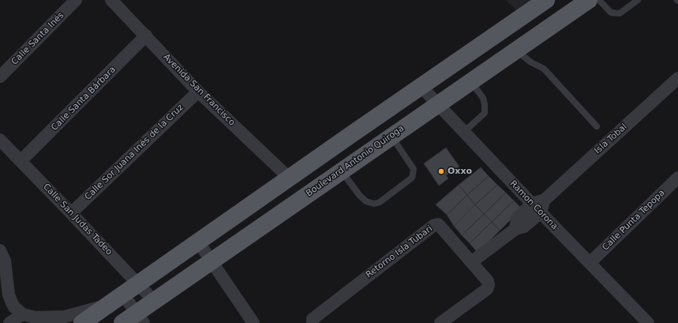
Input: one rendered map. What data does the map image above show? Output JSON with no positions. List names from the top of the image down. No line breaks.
{"streets":{"main road":["Boulevard Antonio Quiroga"],"street":["Calle Santa Inés","Avenida San Francisco","Calle Santa Bárbara","Isla Tobal","Calle Sor Juana Inés de la Cruz","Ramon Corona","Calle San Judas Tadeo","Calle Punta Tepopa","Retorno Isla Tubari"]},"crossings":[["Avenida San Francisco","Calle Santa Bárbara"],["Avenida San Francisco","Calle Sor Juana Inés de la Cruz"],["Calle Santa Bárbara","Calle San Judas Tadeo"],["Isla Tobal","Ramon Corona"],["Isla Tobal","Retorno Isla Tubari"],["Calle Sor Juana Inés de la Cruz","Calle San Judas Tadeo"],["Boulevard Antonio Quiroga","Ramon Corona"],["Boulevard Antonio Quiroga","Calle San Judas Tadeo"],["Ramon Corona","Calle Punta Tepopa"]],"places":["Oxxo"]}
